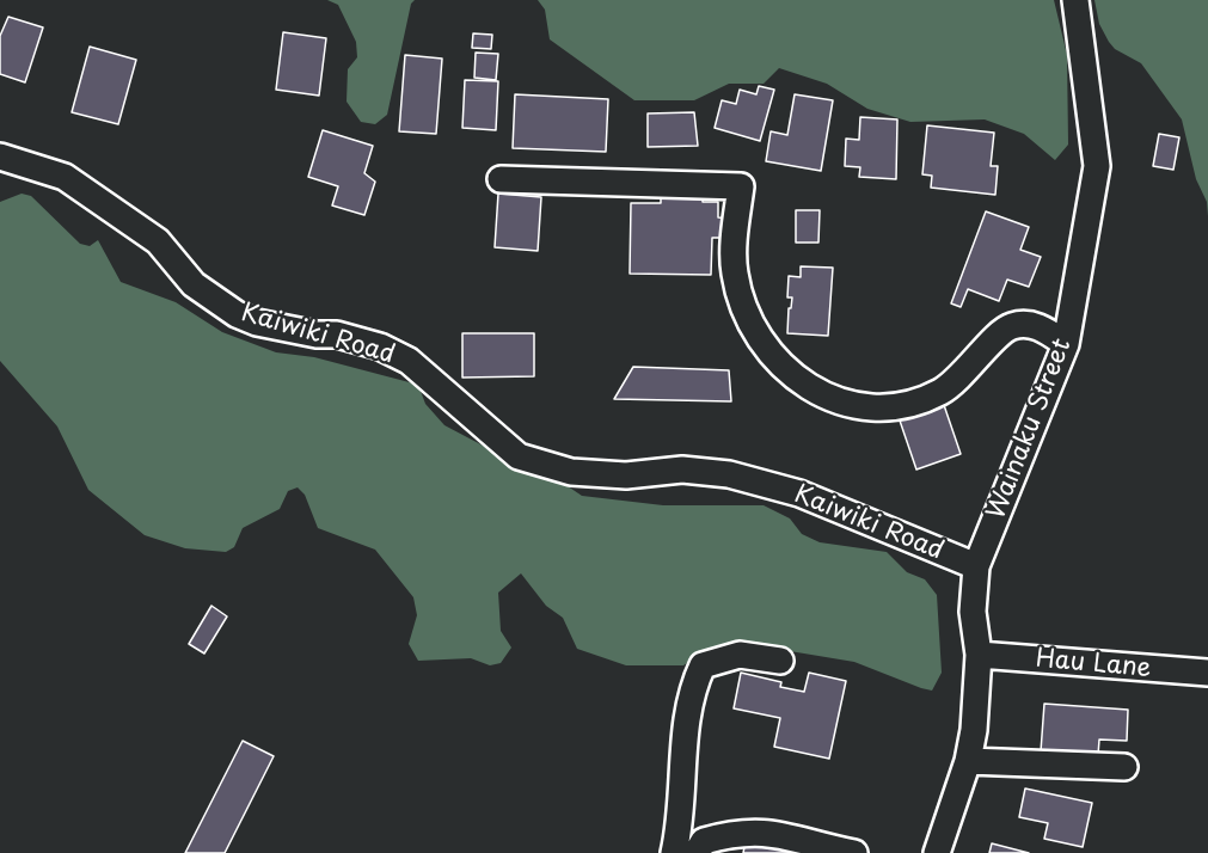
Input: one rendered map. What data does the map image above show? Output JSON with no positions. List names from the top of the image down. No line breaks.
{"streets":{"street":["Kaiwiki Road","Wainaku Street","Hau Lane"]},"crossings":[["Kaiwiki Road","Wainaku Street"],["Wainaku Street","Hau Lane"]]}
